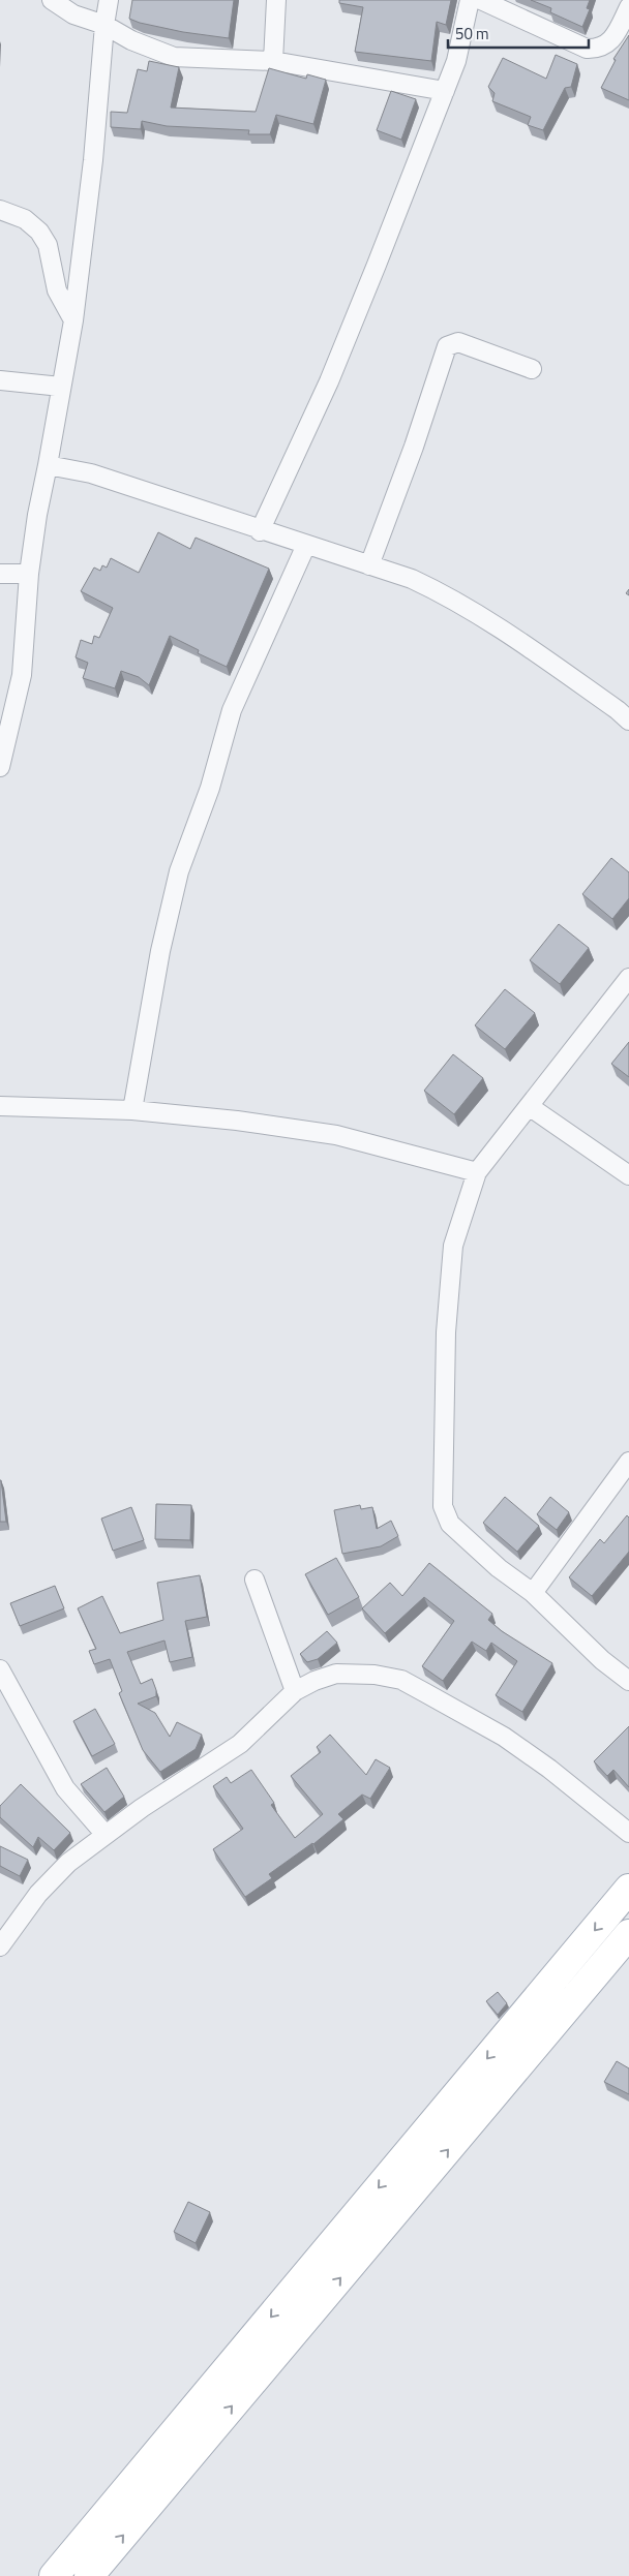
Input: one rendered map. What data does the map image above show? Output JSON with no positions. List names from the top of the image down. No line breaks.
{"scale_bar":"50 m"}
